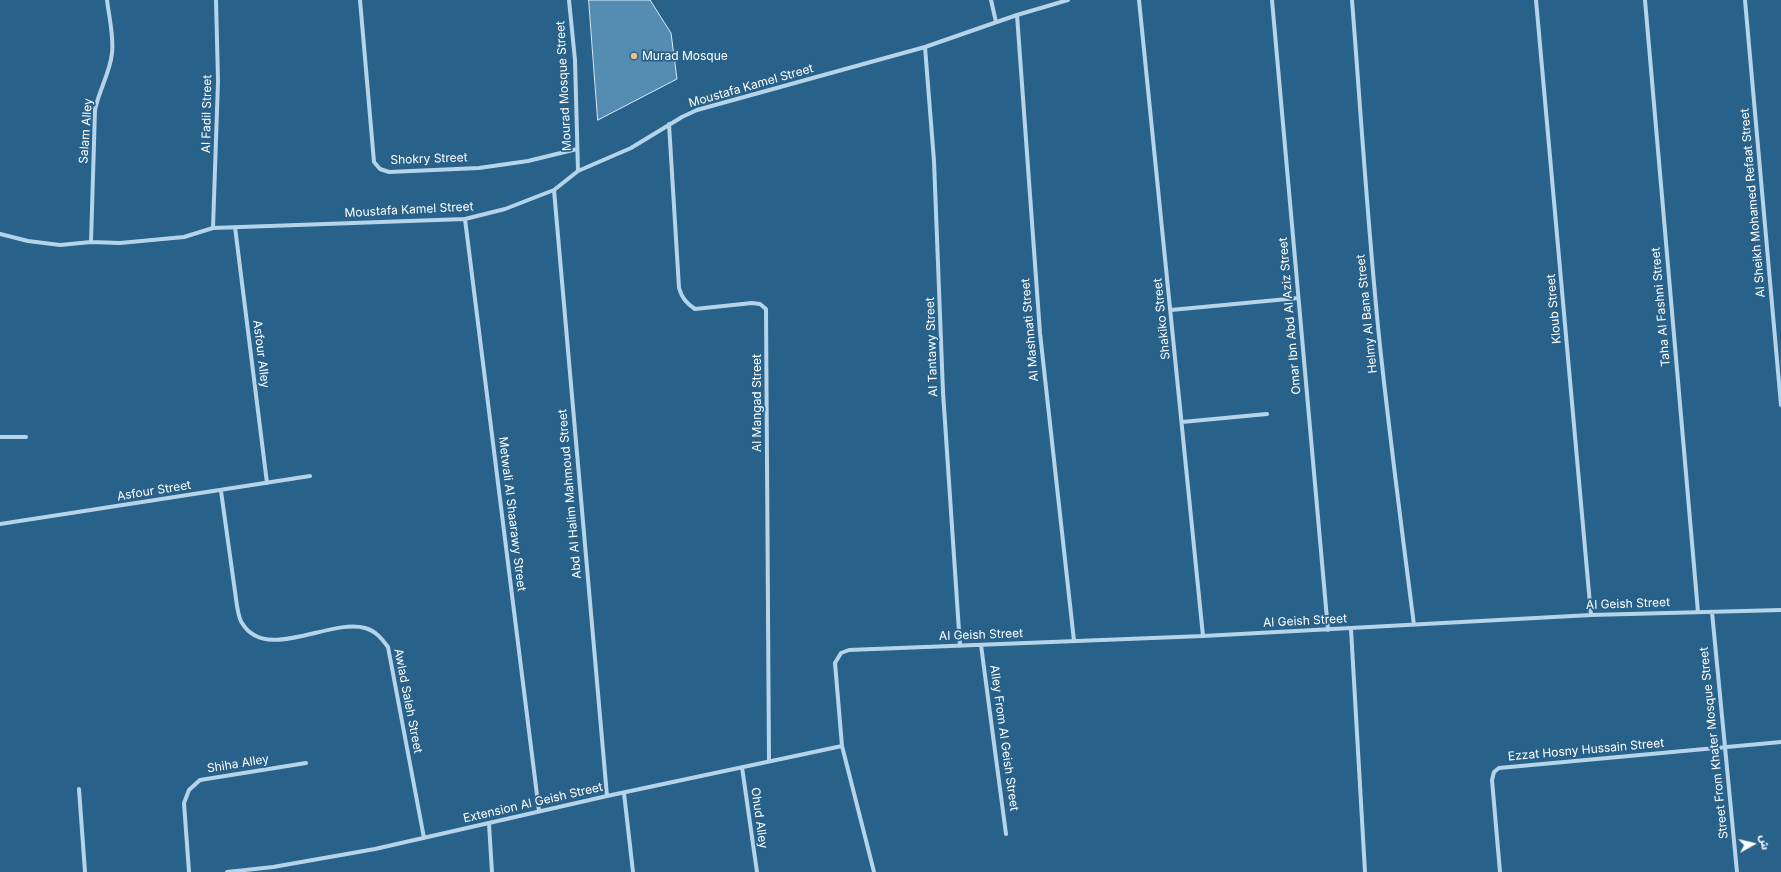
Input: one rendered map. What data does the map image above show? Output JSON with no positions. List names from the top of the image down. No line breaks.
{"streets":{"street":["Mourad Mosque Street","Moustafa Kamel Street","Al Fadil Street","Salam Alley","Shokry Street","Al Sheikh Mohamed Refaat Street","Taha Al Fashni Street","Kloub Street","Helmy Al Bana Street","Omar Ibn Abd Al Aziz Street","Shakiko Street","Al Mashnati Street","Al Tantawy Street","Asfour Alley","Al Mangad Street","Asfour Street","Abd Al Halim Mahmoud Street","Metwali Al Shaarawy Street","Al Geish Street","Awlad Saleh Street","Alley From Al Geish Street","Street From Khater Mosque Street","Ezzat Hosny Hussain Street","Shiha Alley","Extension Al Geish Street","Ohud Alley"]},"crossings":[["Mourad Mosque Street","Moustafa Kamel Street"],["Mourad Mosque Street","Shokry Street"],["Moustafa Kamel Street","Al Fadil Street"],["Moustafa Kamel Street","Salam Alley"],["Moustafa Kamel Street","Al Mashnati Street"],["Moustafa Kamel Street","Al Tantawy Street"],["Moustafa Kamel Street","Asfour Alley"],["Moustafa Kamel Street","Al Mangad Street"],["Moustafa Kamel Street","Abd Al Halim Mahmoud Street"],["Moustafa Kamel Street","Metwali Al Shaarawy Street"],["Taha Al Fashni Street","Al Geish Street"],["Kloub Street","Al Geish Street"],["Helmy Al Bana Street","Al Geish Street"],["Omar Ibn Abd Al Aziz Street","Al Geish Street"],["Shakiko Street","Al Geish Street"],["Al Mashnati Street","Al Geish Street"],["Al Tantawy Street","Al Geish Street"],["Asfour Alley","Asfour Street"],["Al Mangad Street","Extension Al Geish Street"],["Asfour Street","Awlad Saleh Street"],["Abd Al Halim Mahmoud Street","Extension Al Geish Street"],["Metwali Al Shaarawy Street","Extension Al Geish Street"],["Al Geish Street","Alley From Al Geish Street"],["Al Geish Street","Street From Khater Mosque Street"],["Al Geish Street","Extension Al Geish Street"],["Awlad Saleh Street","Extension Al Geish Street"],["Street From Khater Mosque Street","Ezzat Hosny Hussain Street"],["Extension Al Geish Street","Ohud Alley"]],"places":["Murad Mosque"],"north":"right"}
